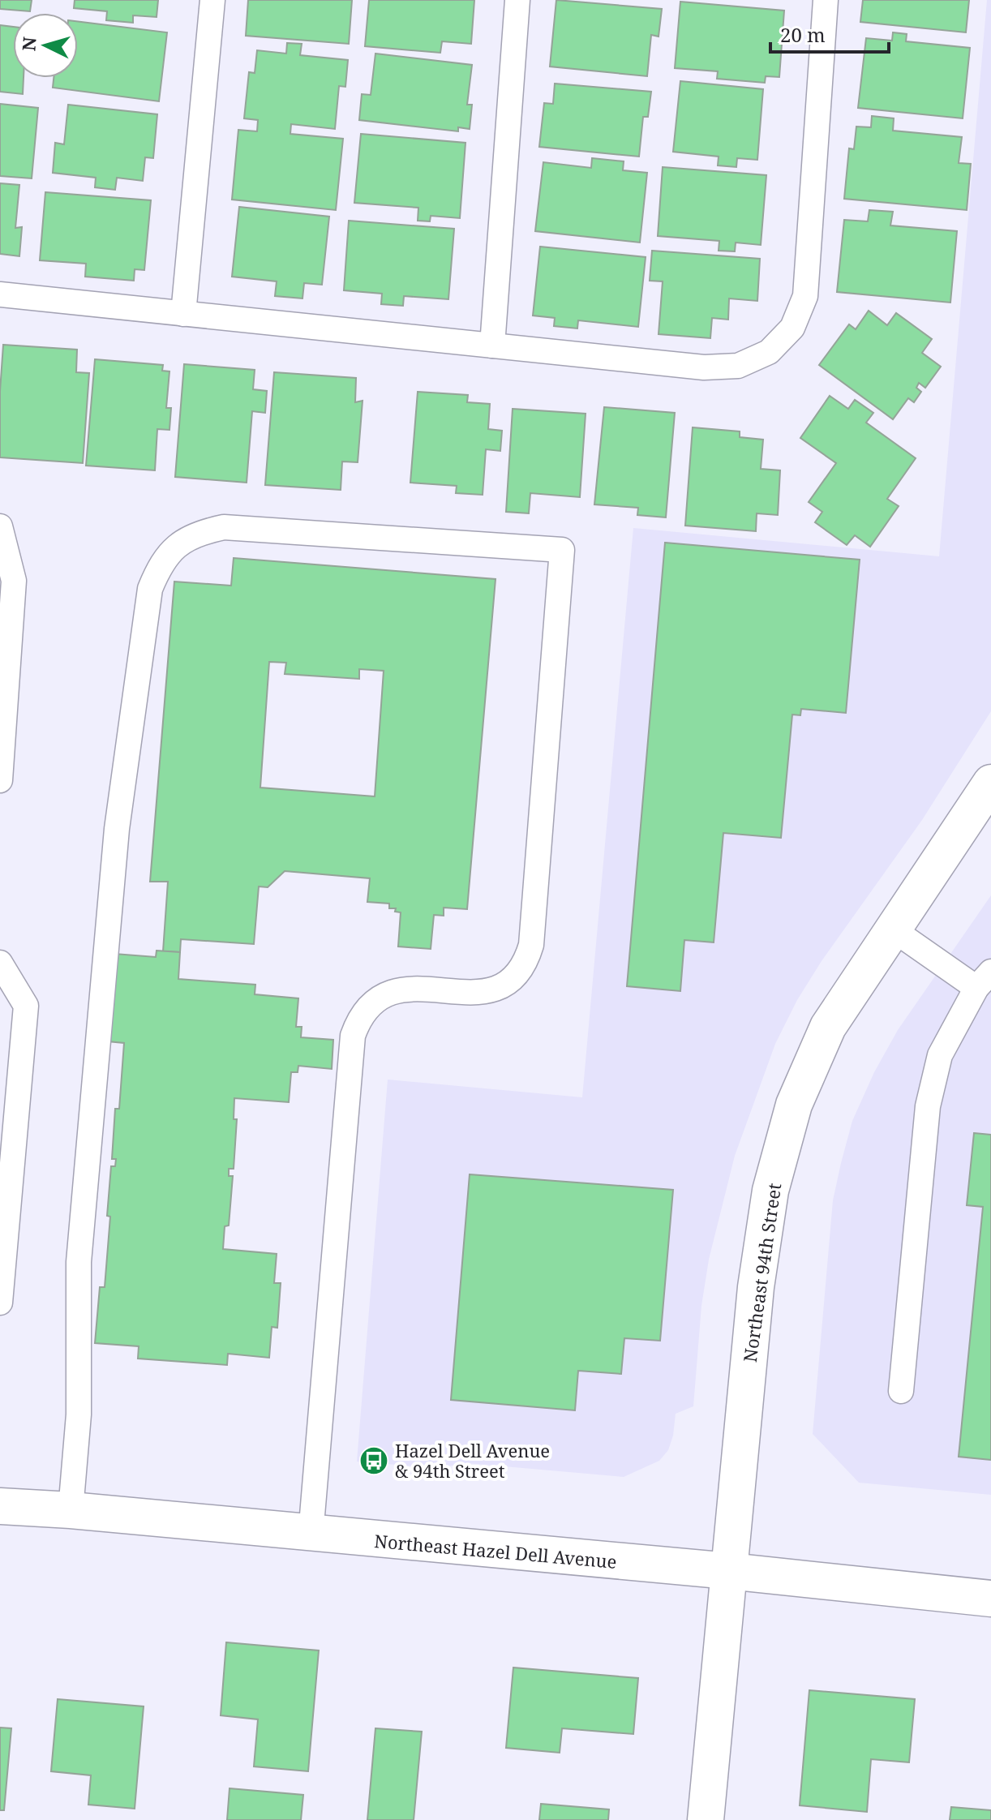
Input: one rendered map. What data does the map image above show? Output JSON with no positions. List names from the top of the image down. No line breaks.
{"streets":{"street":["Northeast 94th Street","Northeast Hazel Dell Avenue"]},"crossings":[["Northeast 94th Street","Northeast Hazel Dell Avenue"]],"places":{"bus stop":["Hazel Dell Avenue & 94th Street"]},"scale_bar":"20 m","north":"left"}
